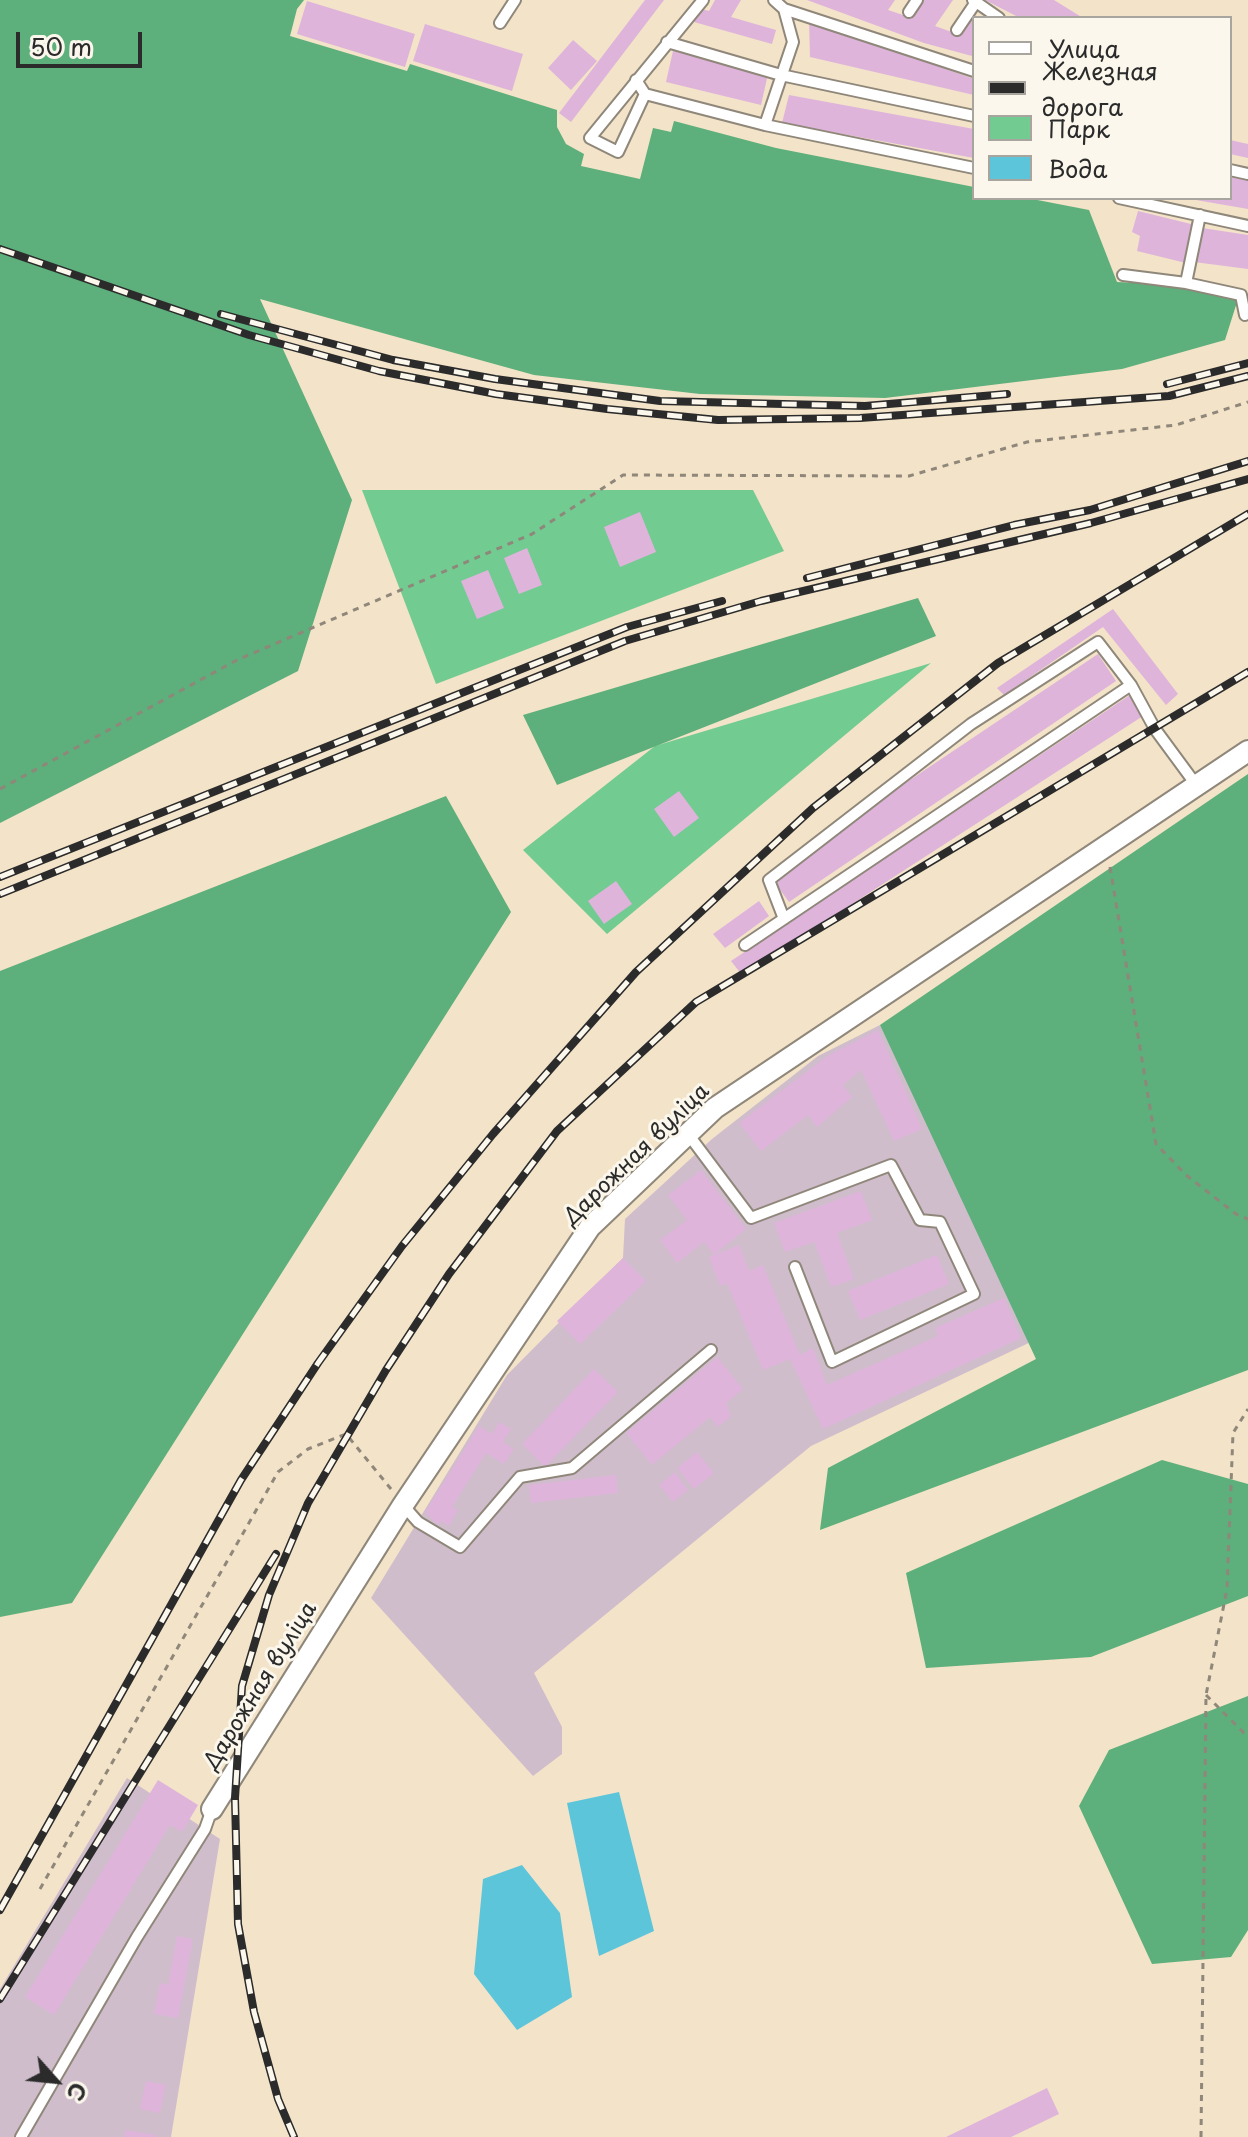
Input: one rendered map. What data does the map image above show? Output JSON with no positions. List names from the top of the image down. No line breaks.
{"streets":{"street":["Дарожная вуліца"]},"legend":["Улица","Железная дорога","Парк","Вода"],"scale_bar":"50 m","north":"bottom right"}
